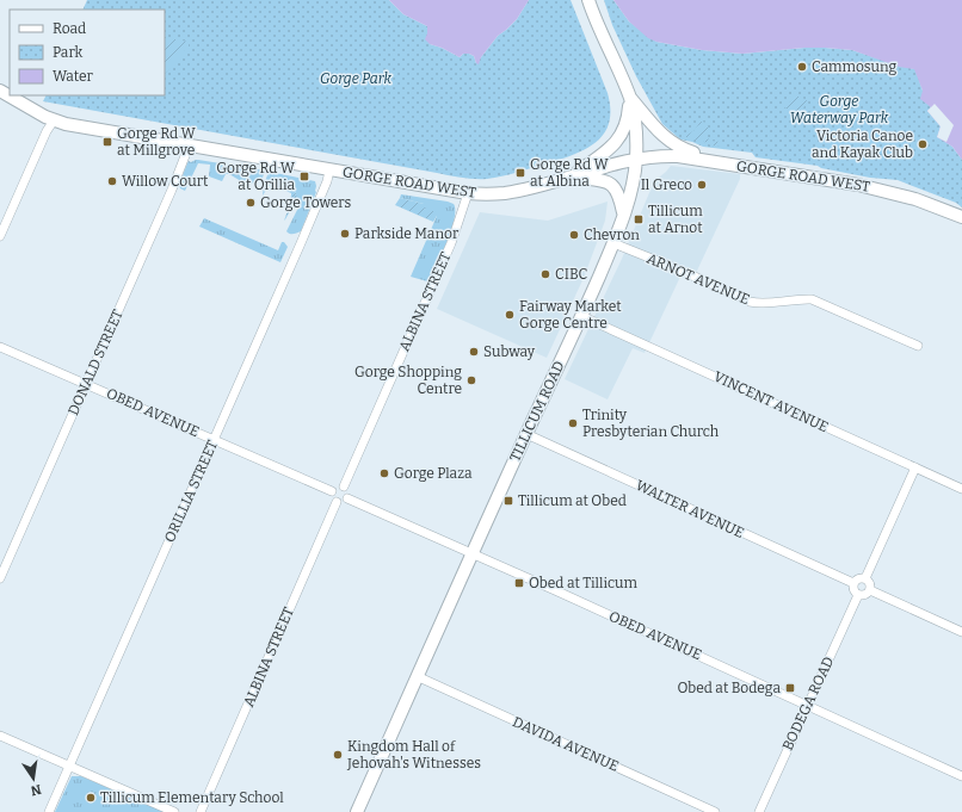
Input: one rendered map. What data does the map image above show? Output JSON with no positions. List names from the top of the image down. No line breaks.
{"streets":{"main road":["GORGE ROAD WEST","TILLICUM ROAD"],"street":["ARNOT AVENUE","ALBINA STREET","DONALD STREET","VINCENT AVENUE","OBED AVENUE","ORILLIA STREET","WALTER AVENUE","BODEGA ROAD","DAVIDA AVENUE"]},"crossings":[["GORGE ROAD WEST","ALBINA STREET"],["GORGE ROAD WEST","DONALD STREET"],["GORGE ROAD WEST","TILLICUM ROAD"],["GORGE ROAD WEST","ORILLIA STREET"],["ARNOT AVENUE","TILLICUM ROAD"],["ALBINA STREET","OBED AVENUE"],["DONALD STREET","OBED AVENUE"],["VINCENT AVENUE","TILLICUM ROAD"],["TILLICUM ROAD","OBED AVENUE"],["TILLICUM ROAD","WALTER AVENUE"],["TILLICUM ROAD","DAVIDA AVENUE"],["OBED AVENUE","ORILLIA STREET"],["OBED AVENUE","BODEGA ROAD"],["WALTER AVENUE","BODEGA ROAD"]],"parks":["Gorge Park","Gorge Waterway Park"],"places":{"other":["Cammosung","Victoria Canoe and Kayak Club","Willow Court","Il Greco","Gorge Towers","Parkside Manor","Chevron","CIBC","Fairway Market Gorge Centre","Subway","Gorge Shopping Centre","Trinity Presbyterian Church","Gorge Plaza","Kingdom Hall of Jehovah's Witnesses","Tillicum Elementary School"],"transit":["Gorge Rd W at Millgrove","Gorge Rd W at Albina","Gorge Rd W at Orillia","Tillicum at Arnot","Tillicum at Obed","Obed at Tillicum","Obed at Bodega"]},"legend":["Road","Park","Water"],"north":"bottom"}
